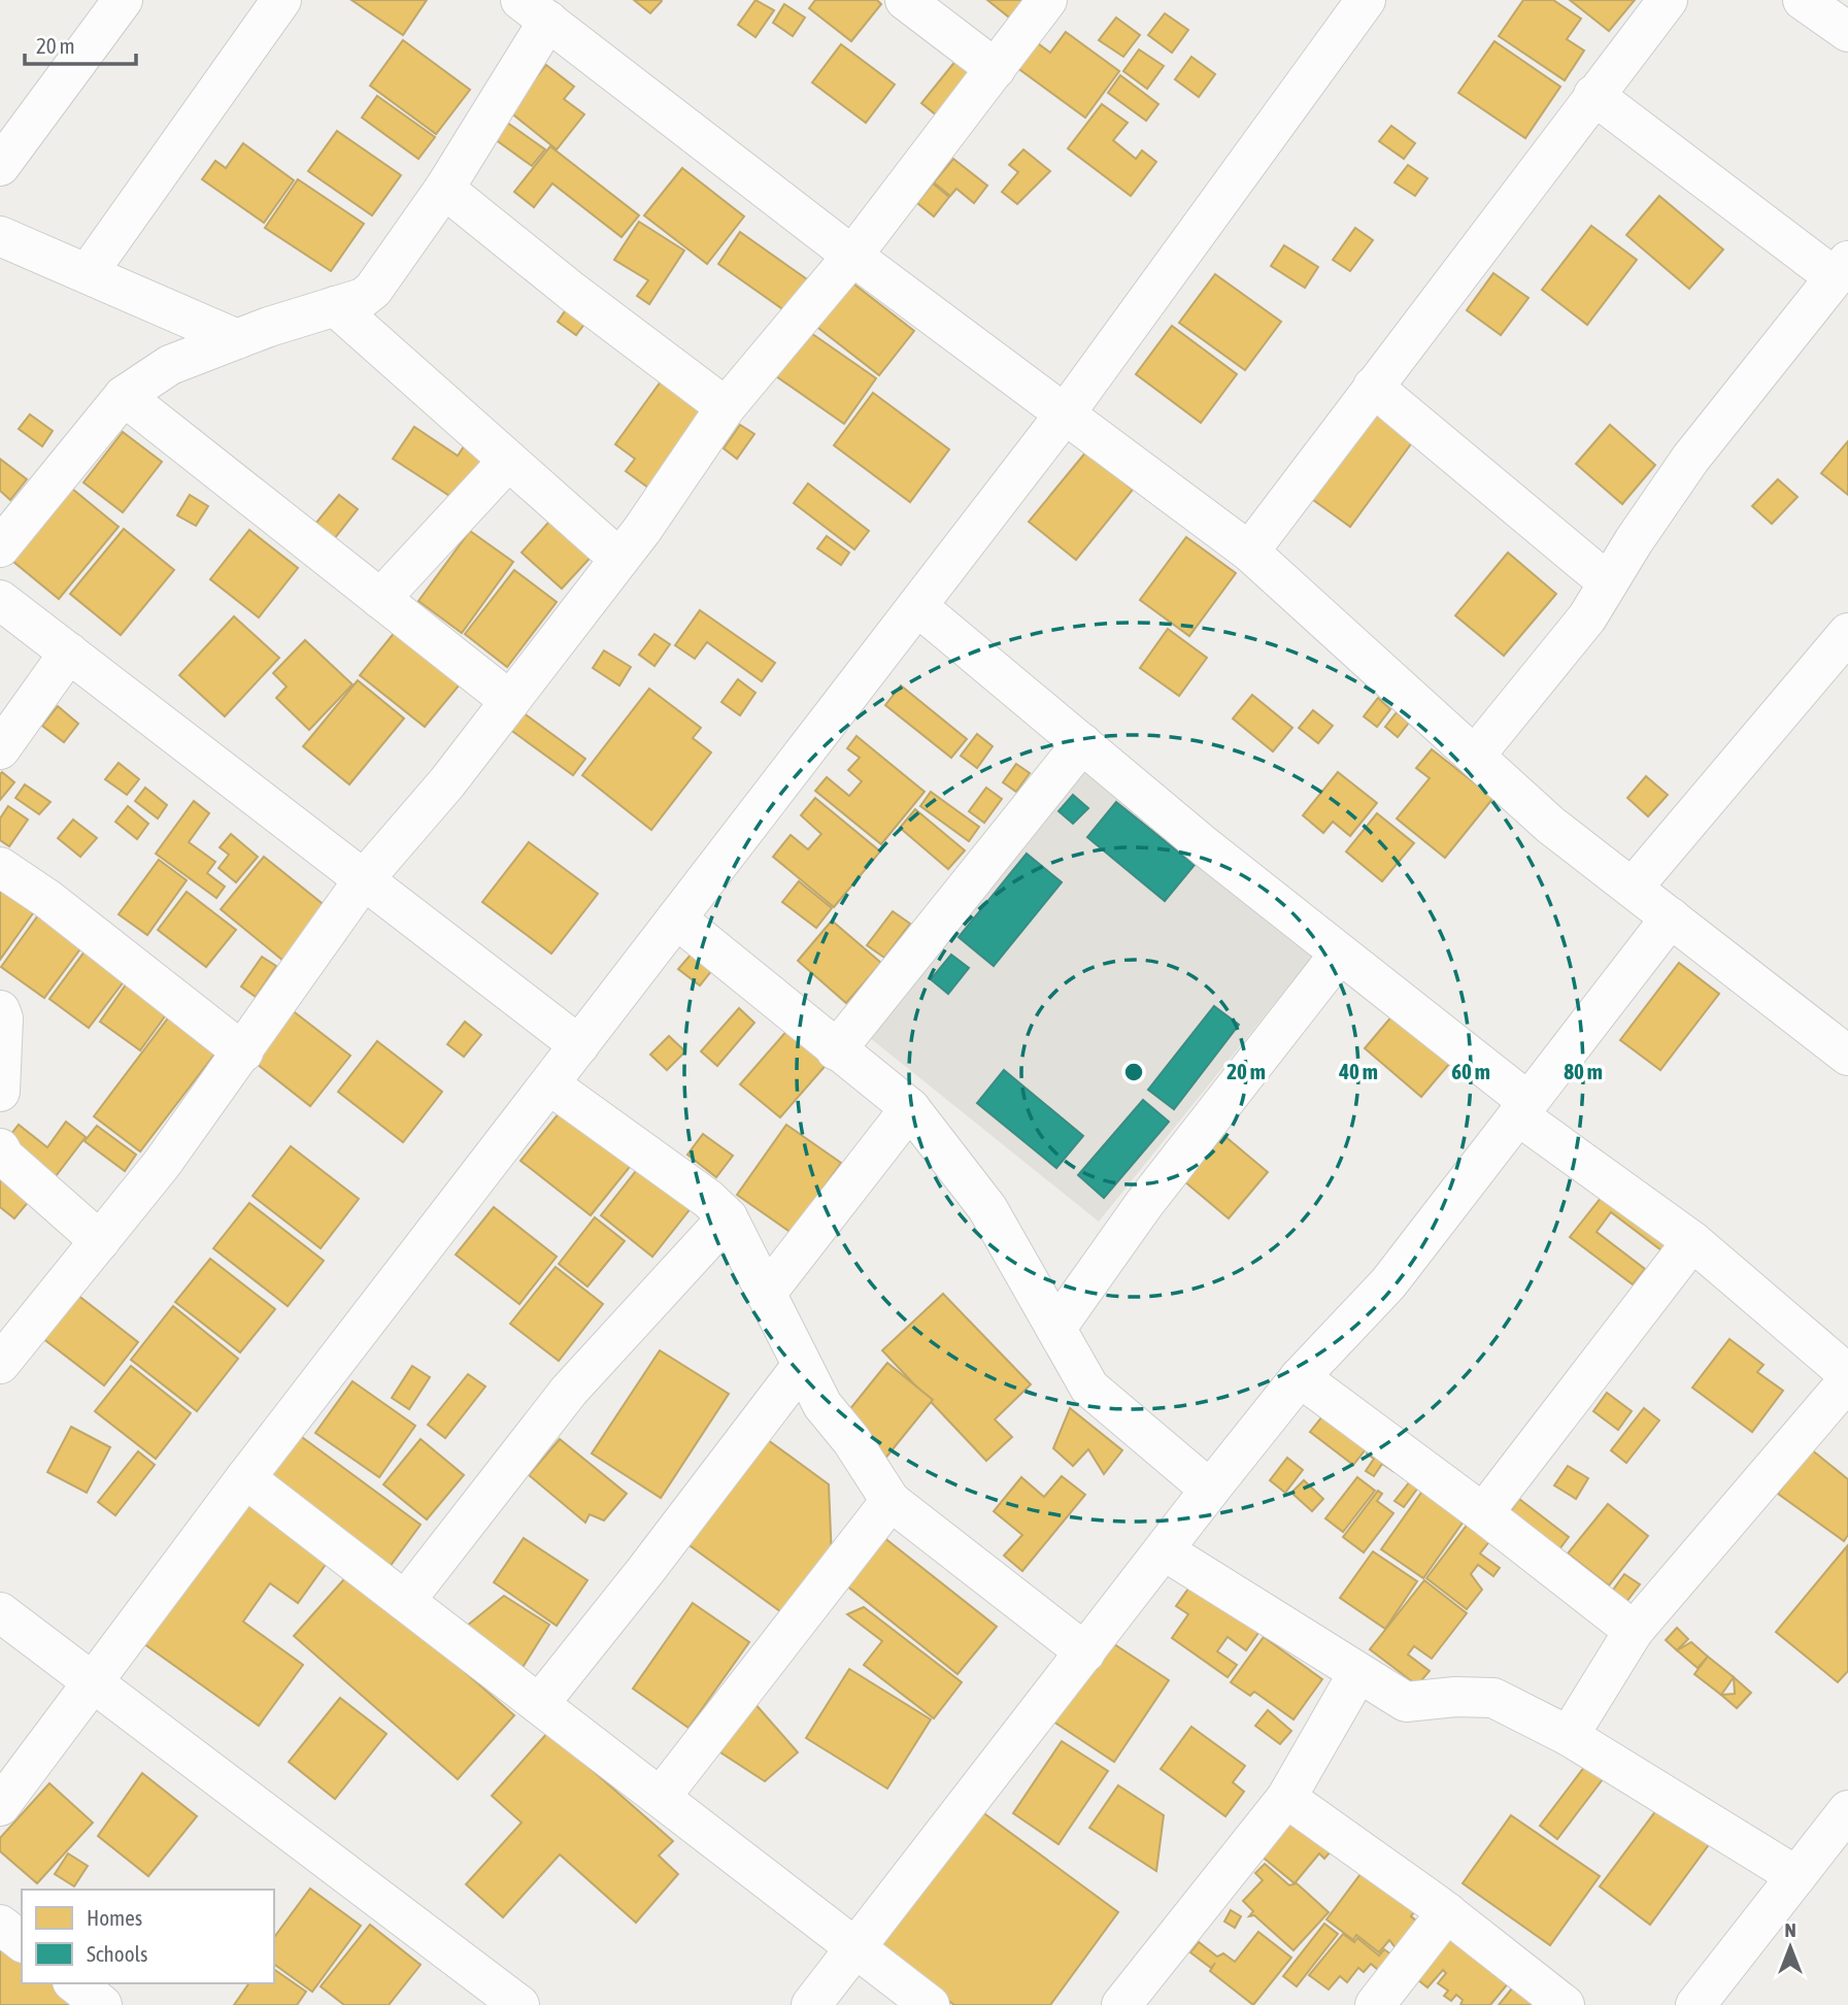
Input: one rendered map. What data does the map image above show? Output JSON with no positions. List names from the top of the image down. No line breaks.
{"legend":["Homes","Schools"],"scale_bar":"20 m","north":"top","rings":["20 m","40 m","60 m","80 m"]}
